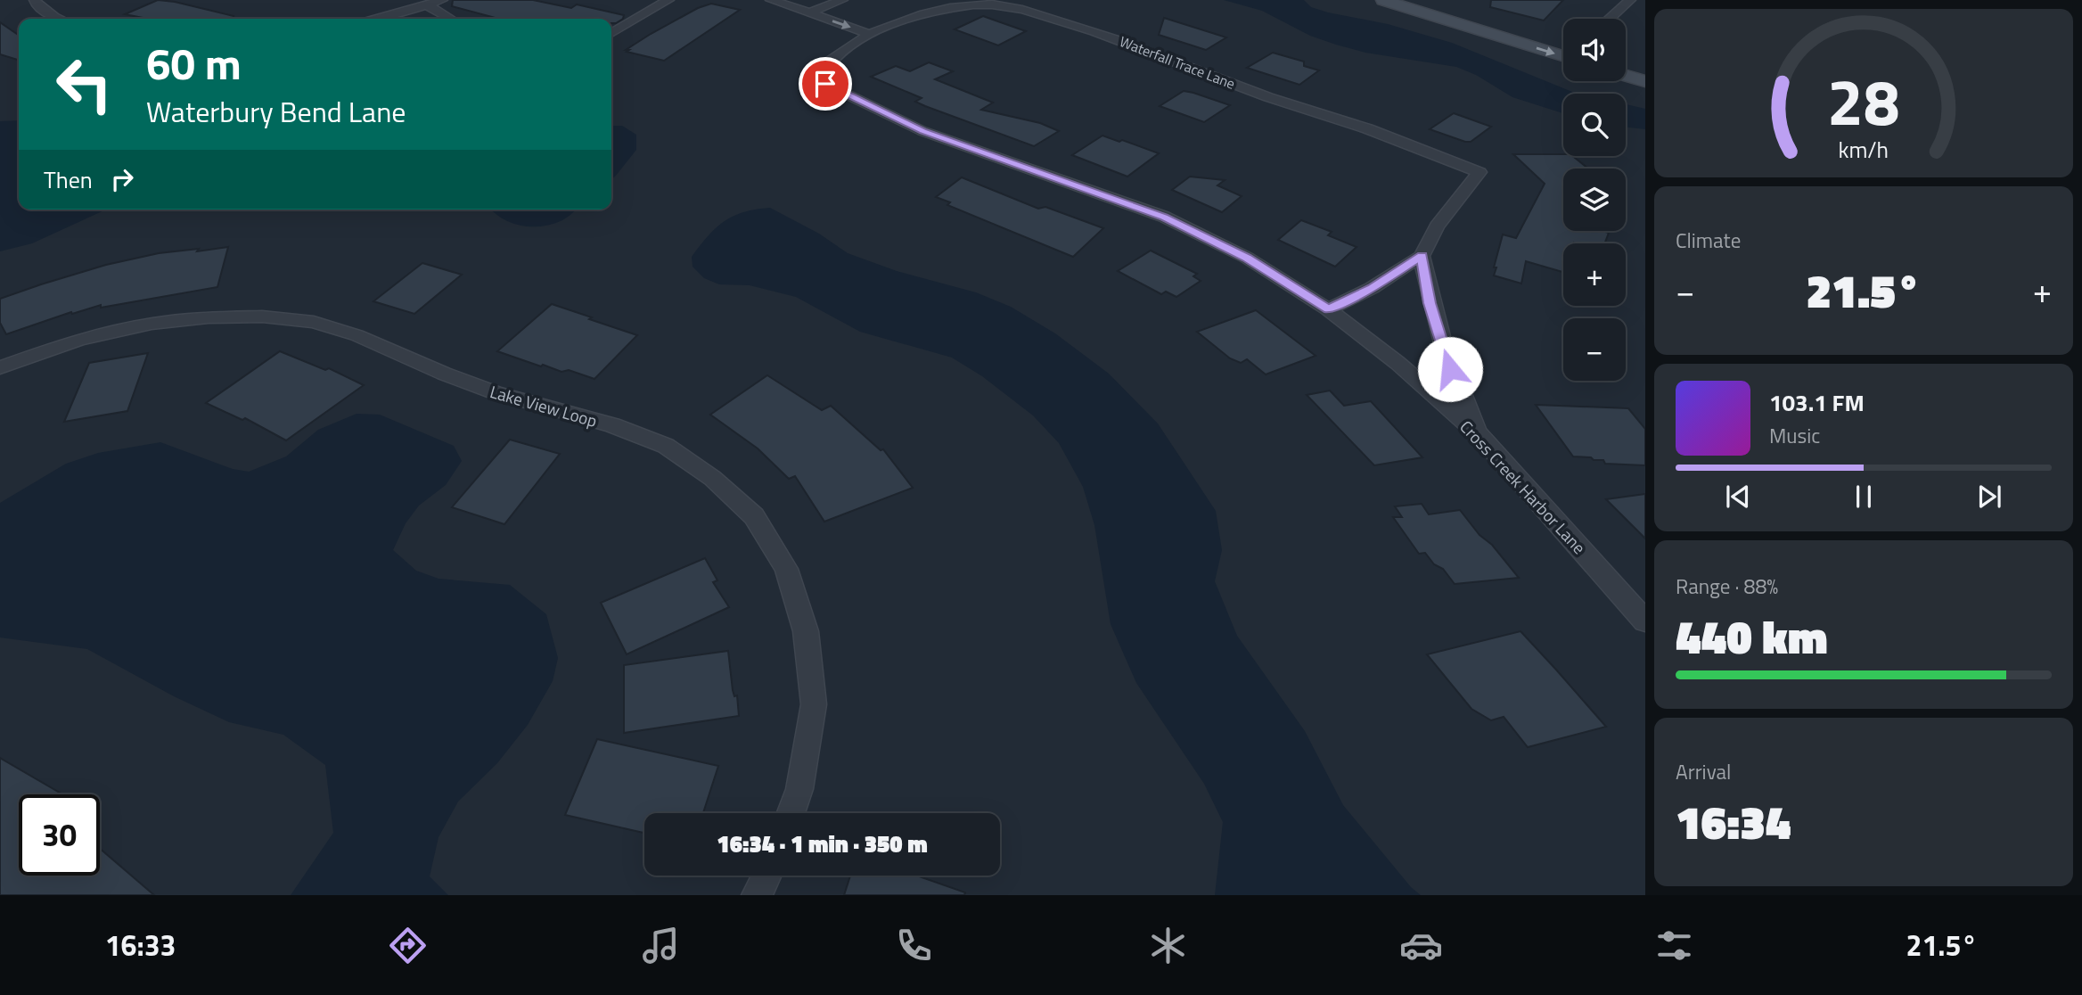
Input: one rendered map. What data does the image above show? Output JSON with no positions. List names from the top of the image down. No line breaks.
{"streets":{"street":["Waterfall Trace Lane","Lake View Loop","Cross Creek Harbor Lane"]},"crossings":[["Waterfall Trace Lane","Cross Creek Harbor Lane"]],"page":{"map_buttons":["+","−"],"turn":["60 m","Waterbury Bend Lane"],"then":"Then","tile":["Climate",["Range · 88%","440 km"],["Arrival","16:34"]],"heat":["−","21.5°","+"],"song":["103.1 FM","Music"],"limit":"30","trip":"16:34 · 1 min · 350 m","tabs":["16:33","21.5°"],"gauge":["28","km/h"]}}
